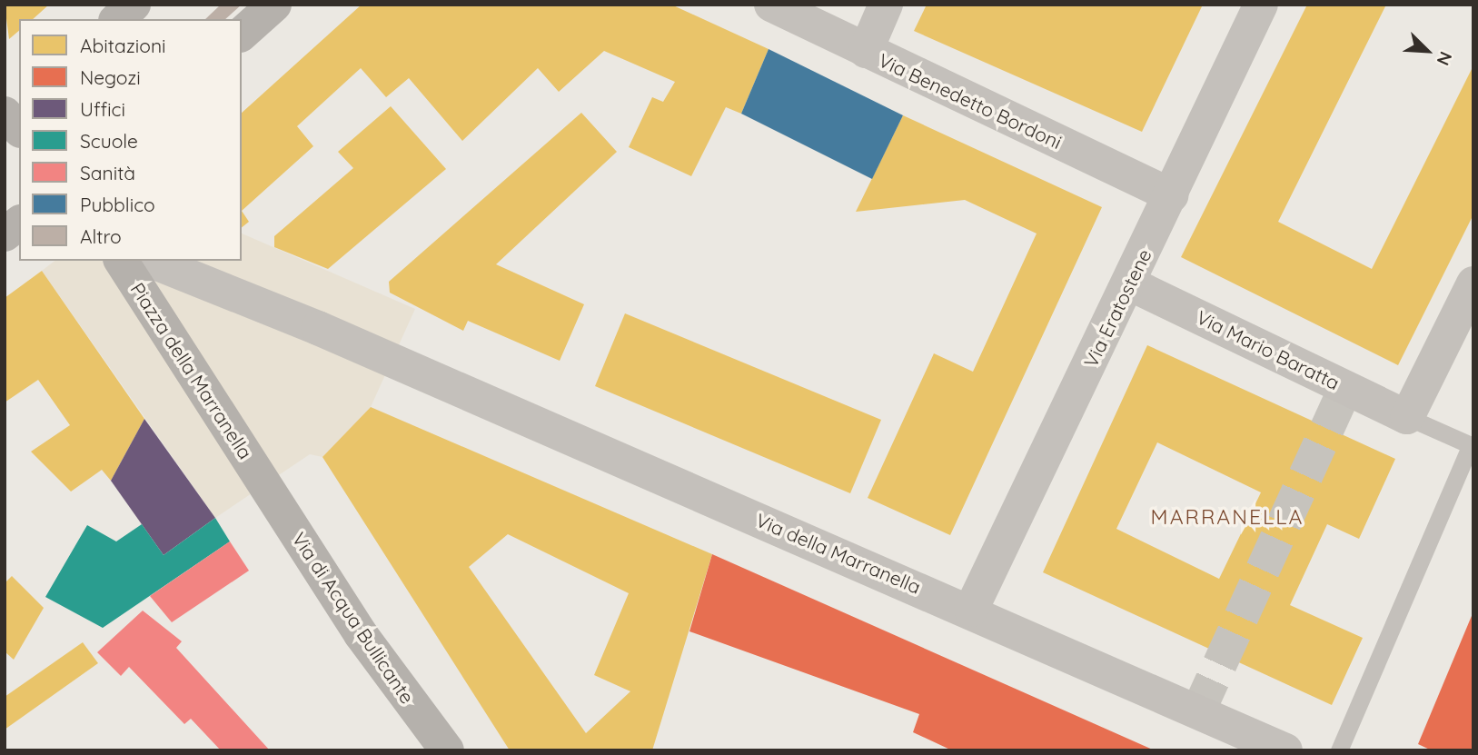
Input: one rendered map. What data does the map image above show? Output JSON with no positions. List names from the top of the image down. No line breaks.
{"streets":{"main road":["Piazza della Marranella","Via di Acqua Bullicante"],"street":["Via Benedetto Bordoni","Via Eratostene","Via Mario Baratta","Via della Marranella"]},"crossings":[["Via Benedetto Bordoni","Via Eratostene"],["Via Eratostene","Via Mario Baratta"],["Via Eratostene","Via della Marranella"],["Piazza della Marranella","Via della Marranella"],["Piazza della Marranella","Via di Acqua Bullicante"]],"districts":["MARRANELLA"],"legend":["Abitazioni","Negozi","Uffici","Scuole","Sanità","Pubblico","Altro"],"north":"bottom right"}
